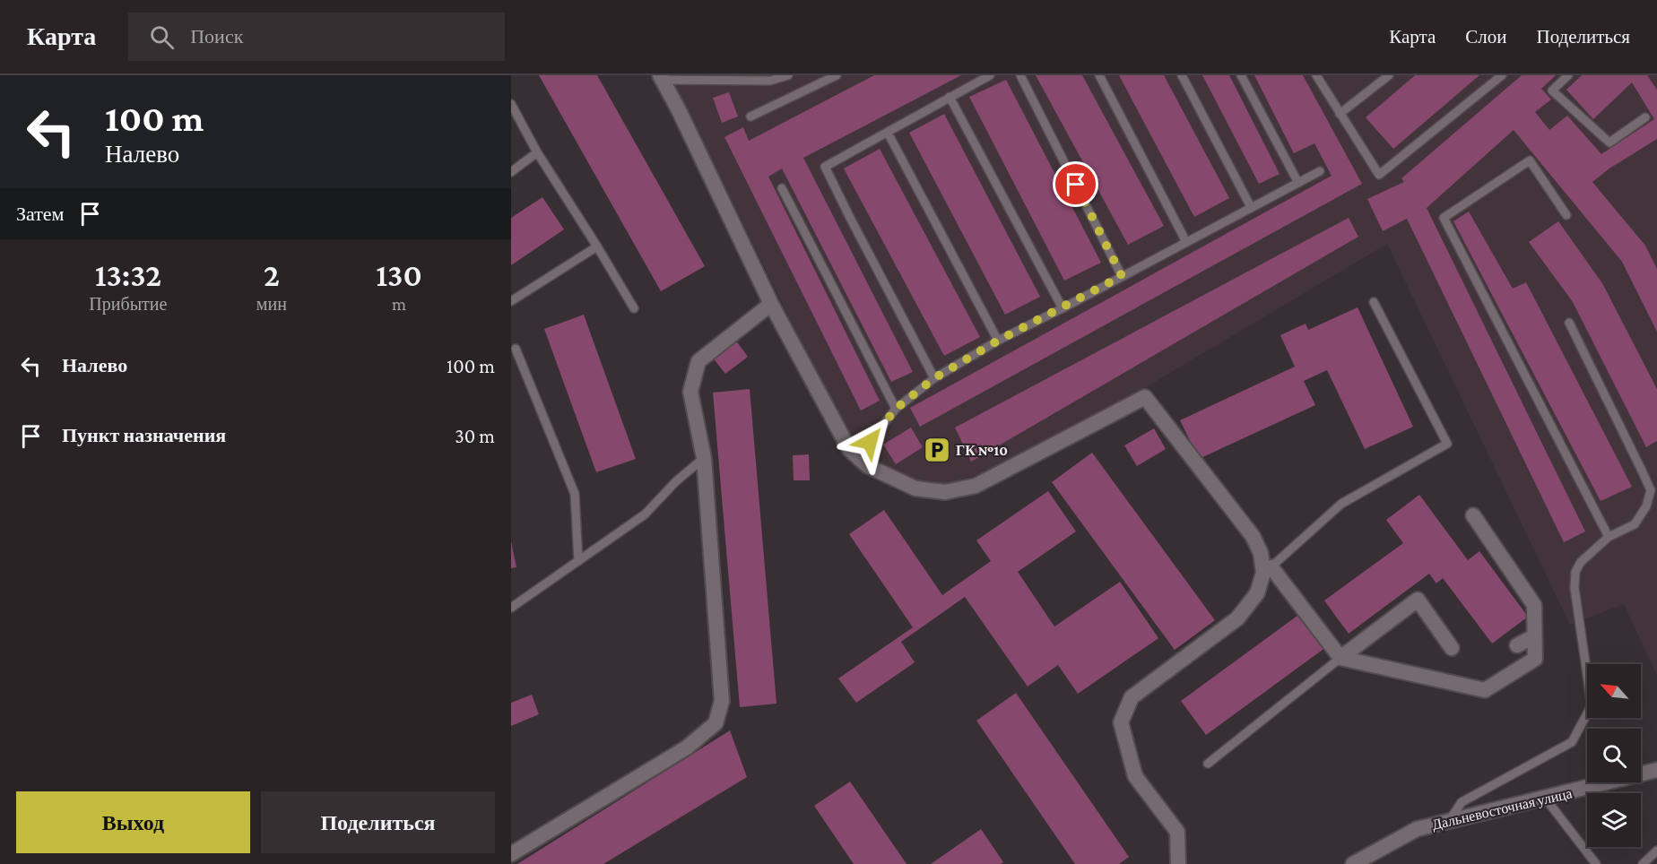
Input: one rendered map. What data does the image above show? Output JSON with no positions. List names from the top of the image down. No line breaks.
{"streets":{"street":["Дальневосточная улица"]},"places":{"parking":["ГК №10"]},"north":"top left","page":{"header":"Карта","search":"Поиск","nav":["Карта","Слои","Поделиться"],"turn":["100 m","Налево"],"then":"Затем","eta":["13:32","Прибытие","2","мин","130","m"],"list":[{"name":"Налево","value":"100 m"},{"name":"Пункт назначения","value":"30 m"}],"buttons":["Выход","Поделиться"]}}
